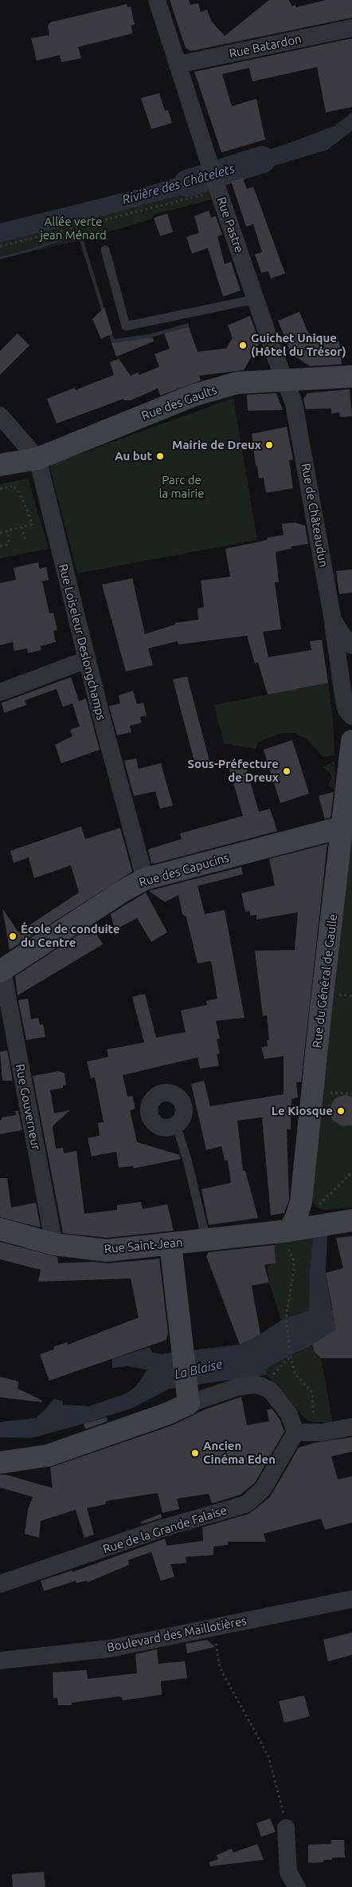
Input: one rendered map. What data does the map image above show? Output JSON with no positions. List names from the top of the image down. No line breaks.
{"streets":{"street":["Rue Batardon","Rue Pastre","Rue des Gaults","Rue de Châteaudun","Rue Loiseleur Deslongchamps","Rue des Capucins","Rue du Général de Gaulle","Rue Gouverneur","Rue Saint-Jean","Rue de la Grande Falaise","Boulevard des Maillotières"]},"crossings":[["Rue Batardon","Rue Pastre"],["Rue Pastre","Rue des Gaults"],["Rue Pastre","Rue de Châteaudun"],["Rue des Gaults","Rue de Châteaudun"],["Rue des Gaults","Rue Loiseleur Deslongchamps"],["Rue Loiseleur Deslongchamps","Rue des Capucins"],["Rue des Capucins","Rue du Général de Gaulle"],["Rue des Capucins","Rue Gouverneur"],["Rue du Général de Gaulle","Rue Saint-Jean"],["Rue Gouverneur","Rue Saint-Jean"]],"water":["Rivière des Châtelets","La Blaise"],"parks":["Allée verte jean Ménard","Parc de la mairie"],"places":["Guichet Unique (Hôtel du Trésor)","Mairie de Dreux","Au but","Sous-Préfecture de Dreux","École de conduite du Centre","Le Kiosque","Ancien Cinéma Eden"]}
